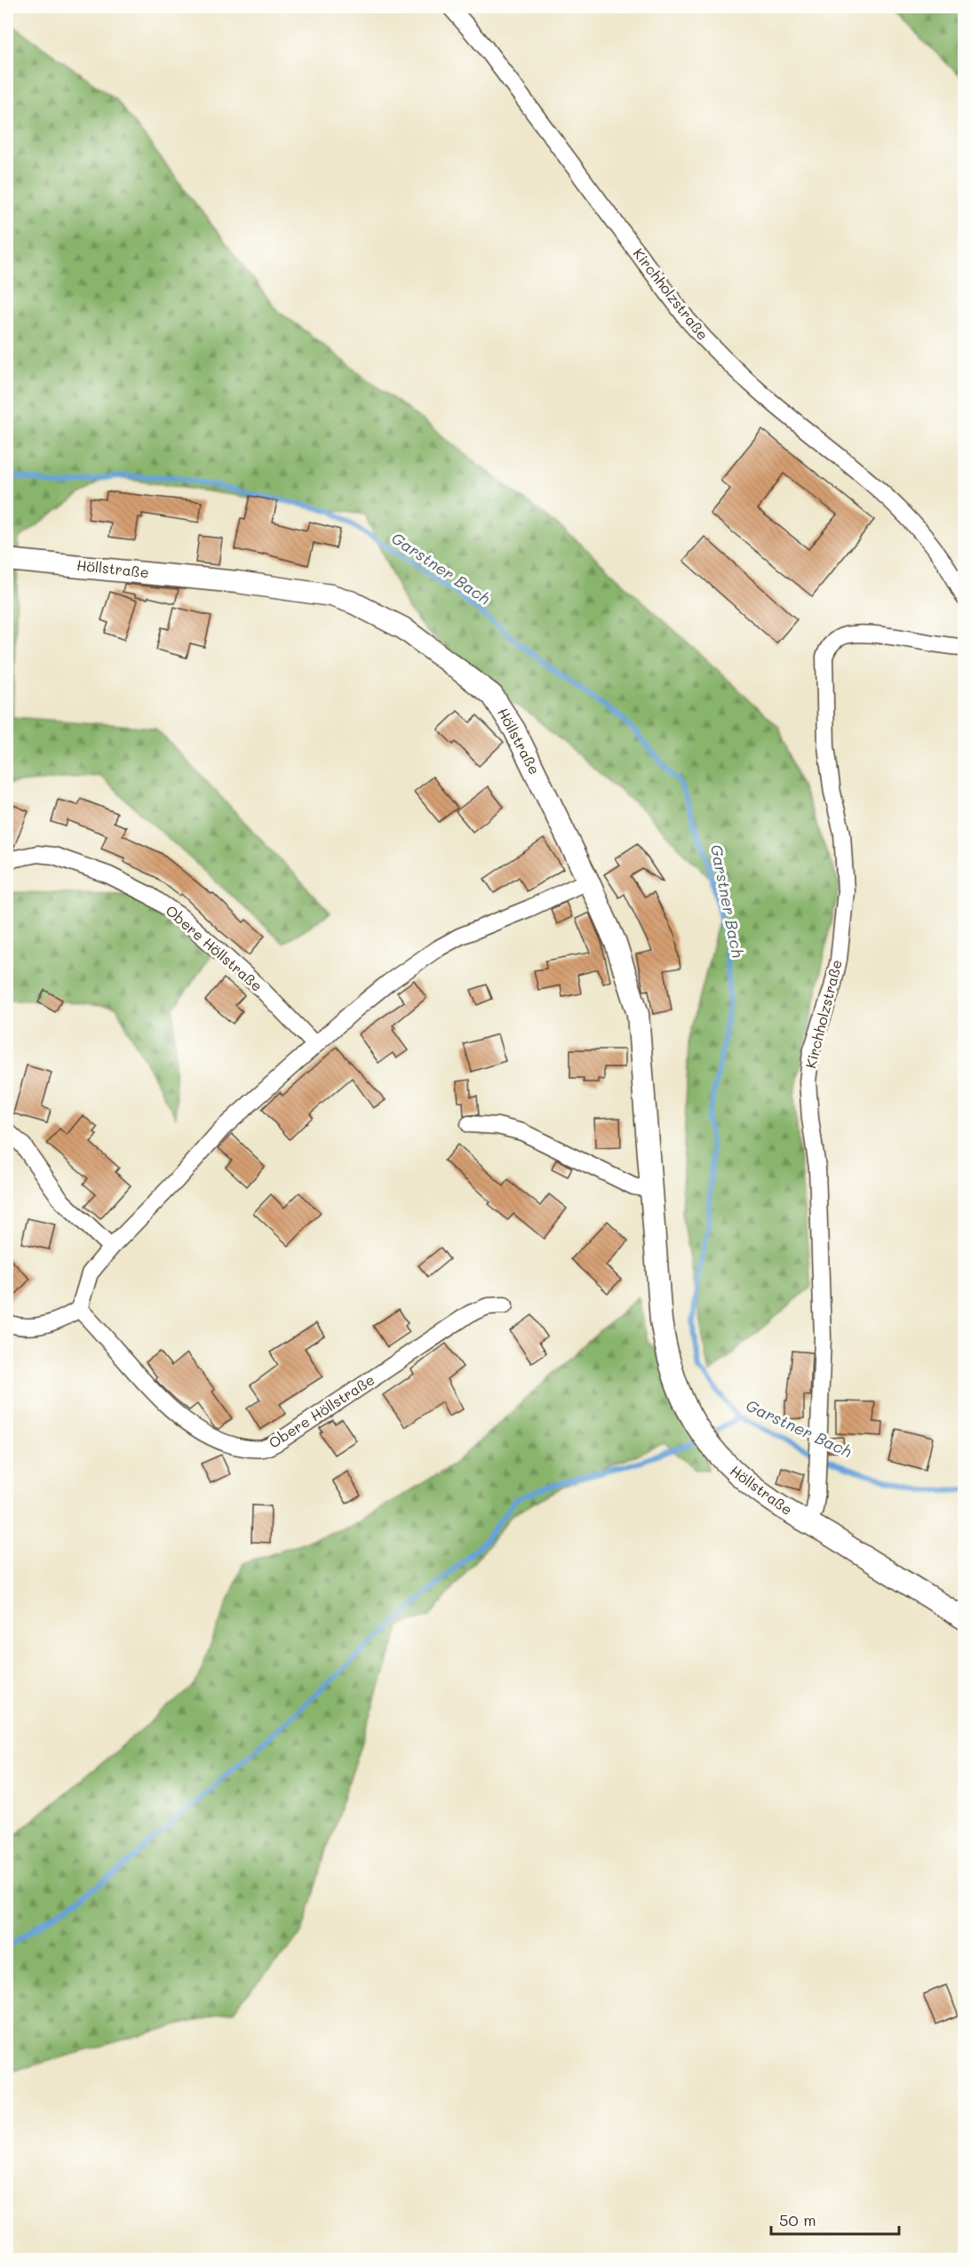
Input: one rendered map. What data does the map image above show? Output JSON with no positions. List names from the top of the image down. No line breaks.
{"streets":{"street":["Kirchholzstraße","Höllstraße","Obere Höllstraße"]},"crossings":[["Kirchholzstraße","Höllstraße"]],"water":["Garstner Bach"],"scale_bar":"50 m"}
